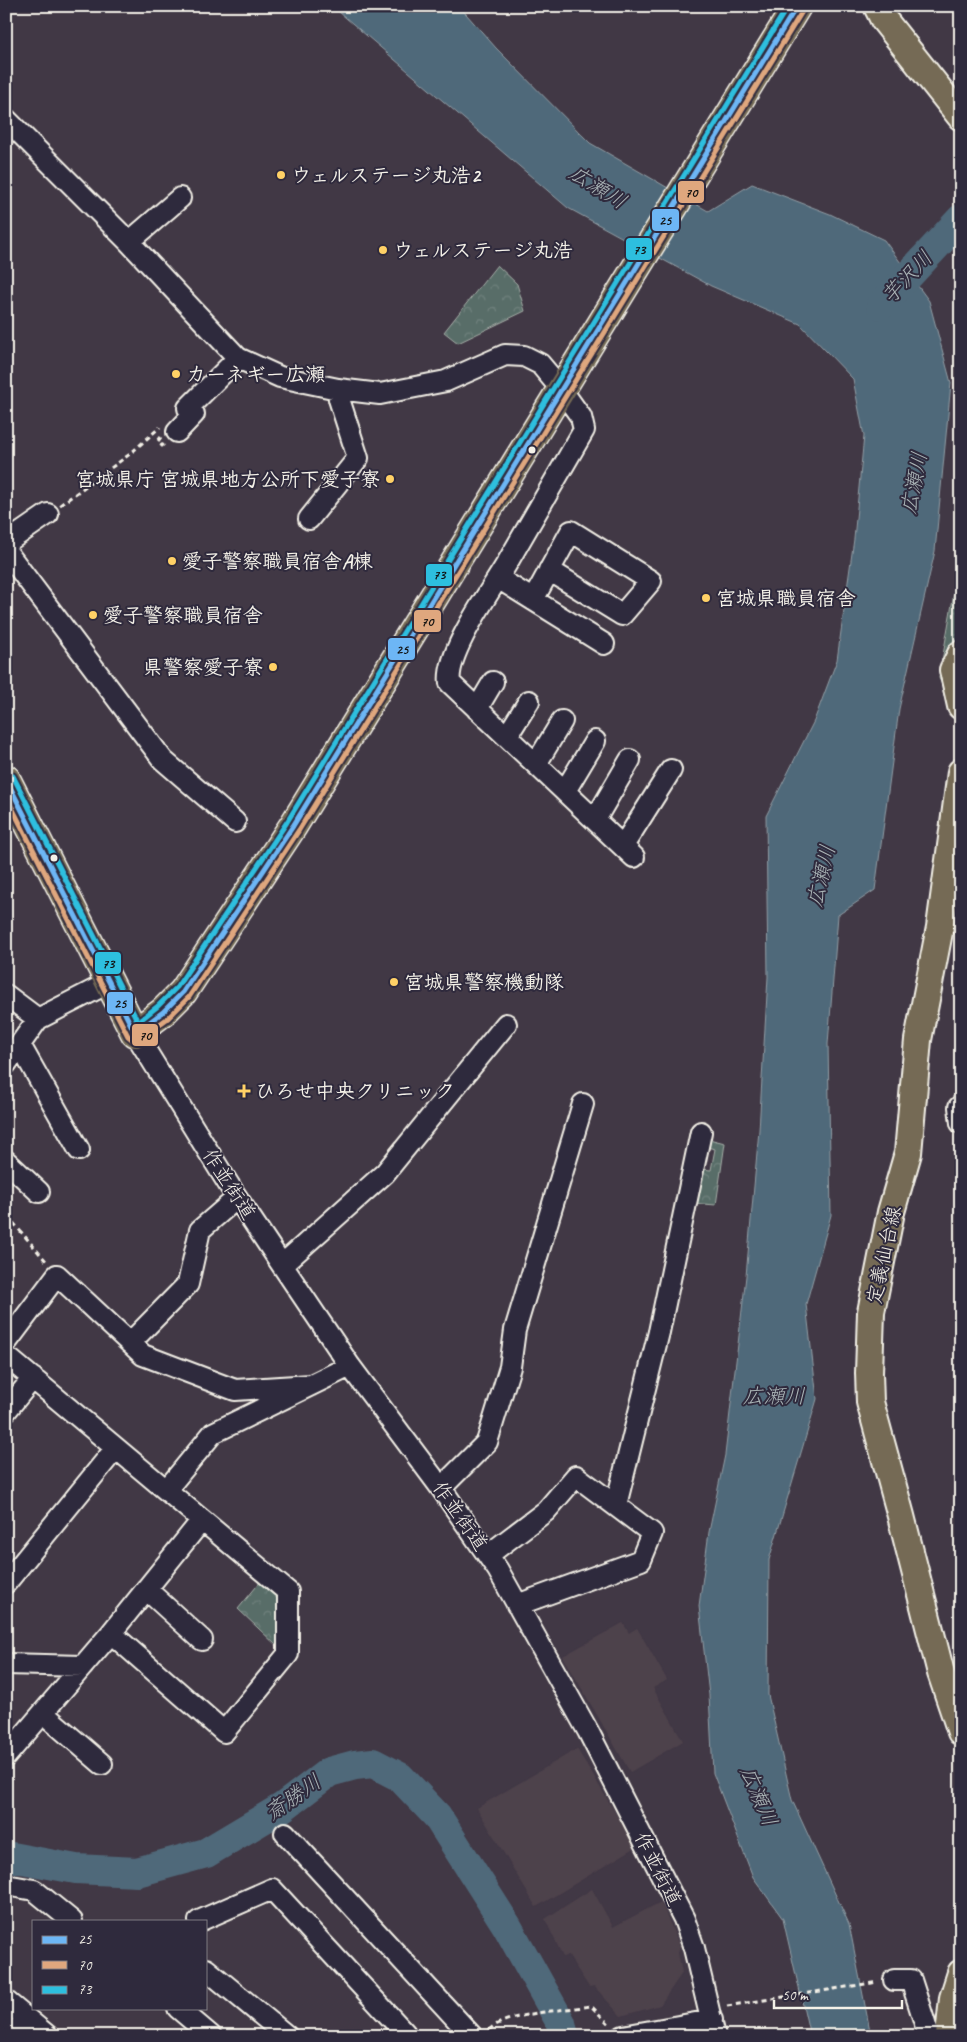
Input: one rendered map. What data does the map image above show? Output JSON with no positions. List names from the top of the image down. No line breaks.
{"streets":{"main road":["定義仙台線"],"street":["作並街道"]},"water":["広瀬川","芋沢川","斎勝川"],"places":{"other":["ウェルステージ丸浩2","ウェルステージ丸浩","カーネギー広瀬","宮城県庁 宮城県地方公所下愛子寮","愛子警察職員宿舎A棟","宮城県職員宿舎","愛子警察職員宿舎","県警察愛子寮","宮城県警察機動隊"],"health":["ひろせ中央クリニック"]},"lines":["transit line 25","transit line 73","transit line 70"],"legend":["25","70","73"],"scale_bar":"50 m"}
